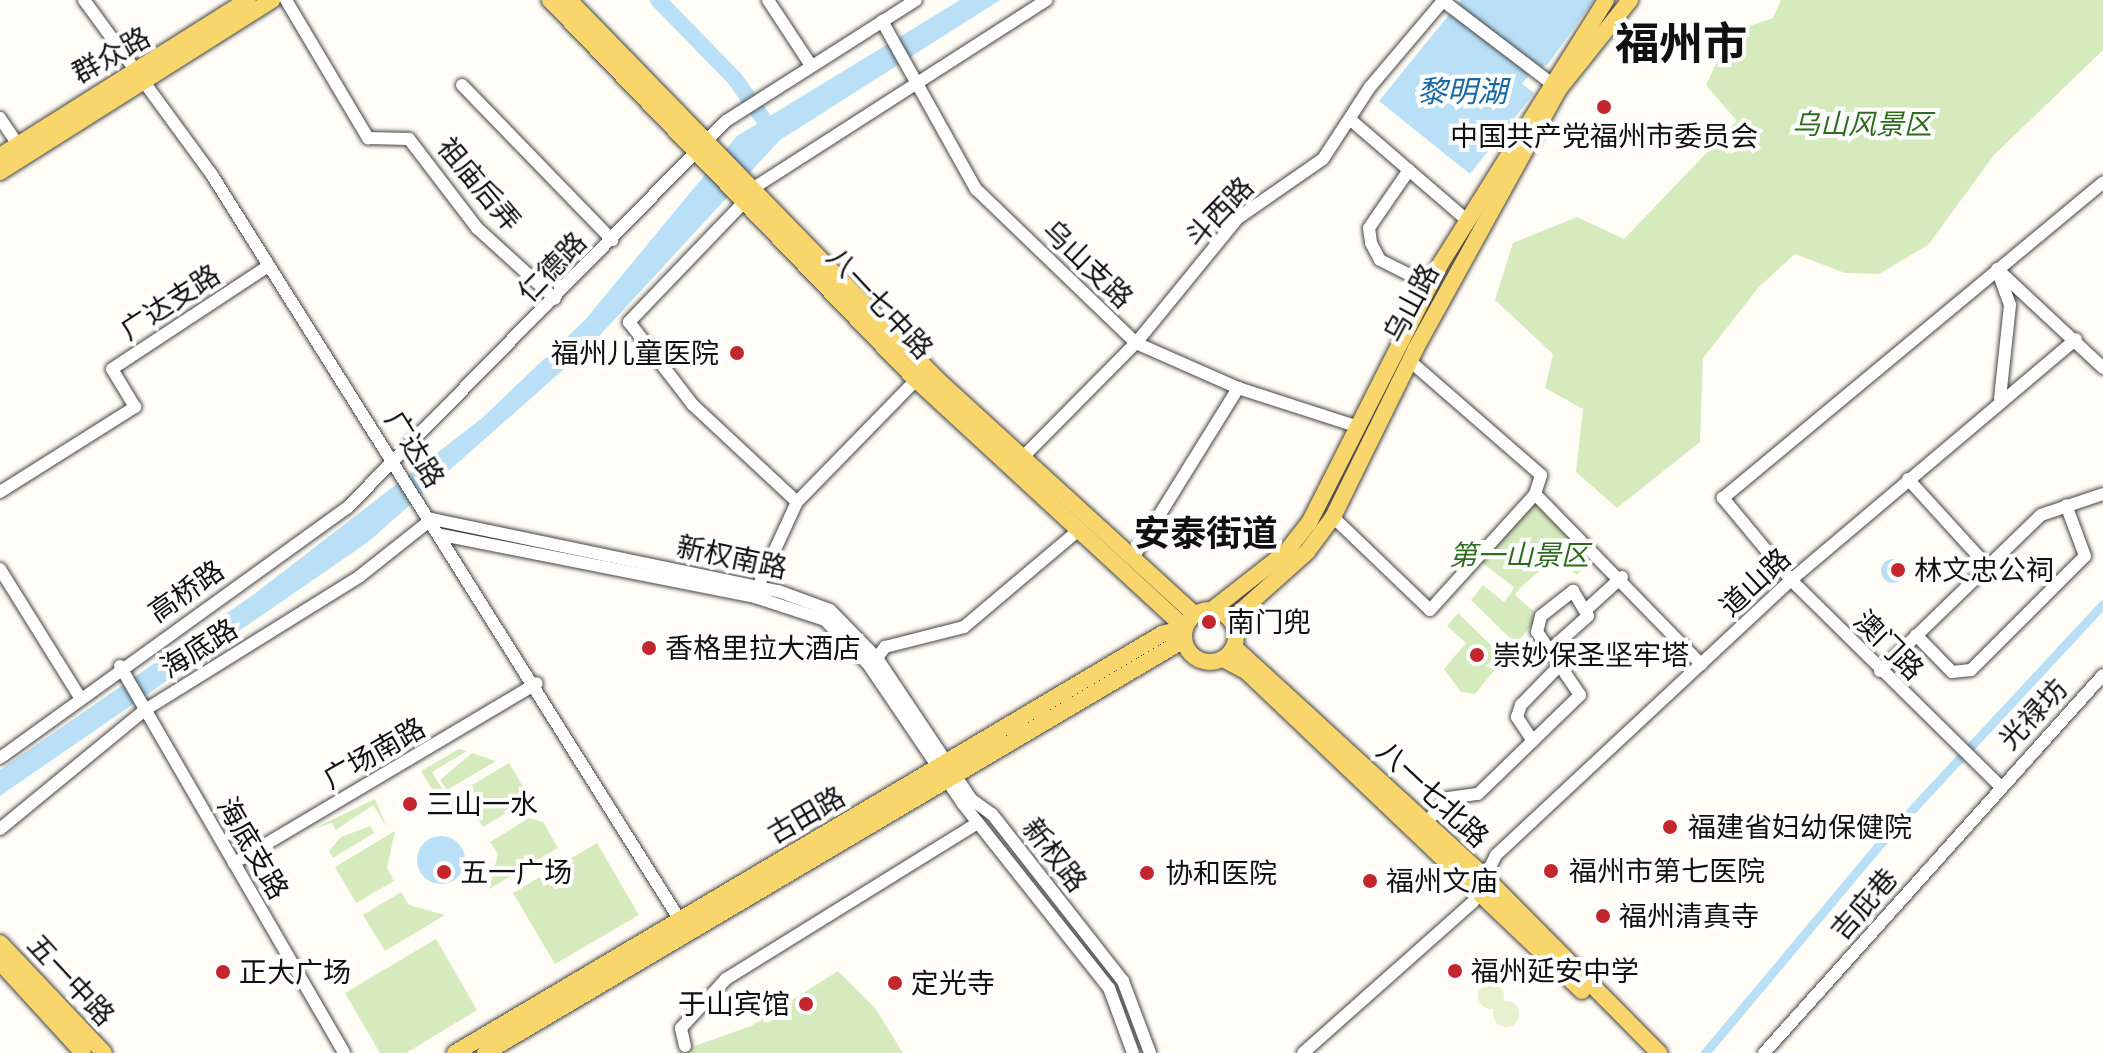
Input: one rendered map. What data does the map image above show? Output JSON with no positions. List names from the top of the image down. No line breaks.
{"streets":{"main road":["群众路","八一七中路","乌山路","八一七北路","古田路","五一中路"],"street":["祖庙后弄","斗西路","乌山支路","仁德路","广达支路","广达路","新权南路","道山路","高桥路","澳门路","海底路","光禄坊","广场南路","海底支路","新权路","吉庇巷"]},"crossings":[["群众路","广达路"],["祖庙后弄","仁德路"],["斗西路","乌山支路"],["斗西路","八一七中路"],["乌山支路","乌山路"],["仁德路","八一七中路"],["仁德路","广达路"],["仁德路","高桥路"],["广达支路","广达路"],["八一七中路","古田路"],["广达路","新权南路"],["广达路","高桥路"],["广达路","海底路"],["广达路","广场南路"],["广达路","古田路"],["新权南路","海底路"],["新权南路","古田路"],["新权南路","新权路"],["道山路","澳门路"],["道山路","八一七北路"],["高桥路","海底支路"],["澳门路","光禄坊"],["澳门路","吉庇巷"],["海底路","海底支路"],["光禄坊","吉庇巷"],["广场南路","海底支路"],["古田路","新权路"]],"districts":["福州市","安泰街道"],"water":["黎明湖"],"parks":["乌山风景区","第一山景区"],"places":["中国共产党福州市委员会","福州儿童医院","林文忠公祠","南门兜","香格里拉大酒店","崇妙保圣坚牢塔","三山一水","福建省妇幼保健院","福州市第七医院","五一广场","协和医院","福州文庙","福州清真寺","福州延安中学","正大广场","定光寺","于山宾馆"]}
